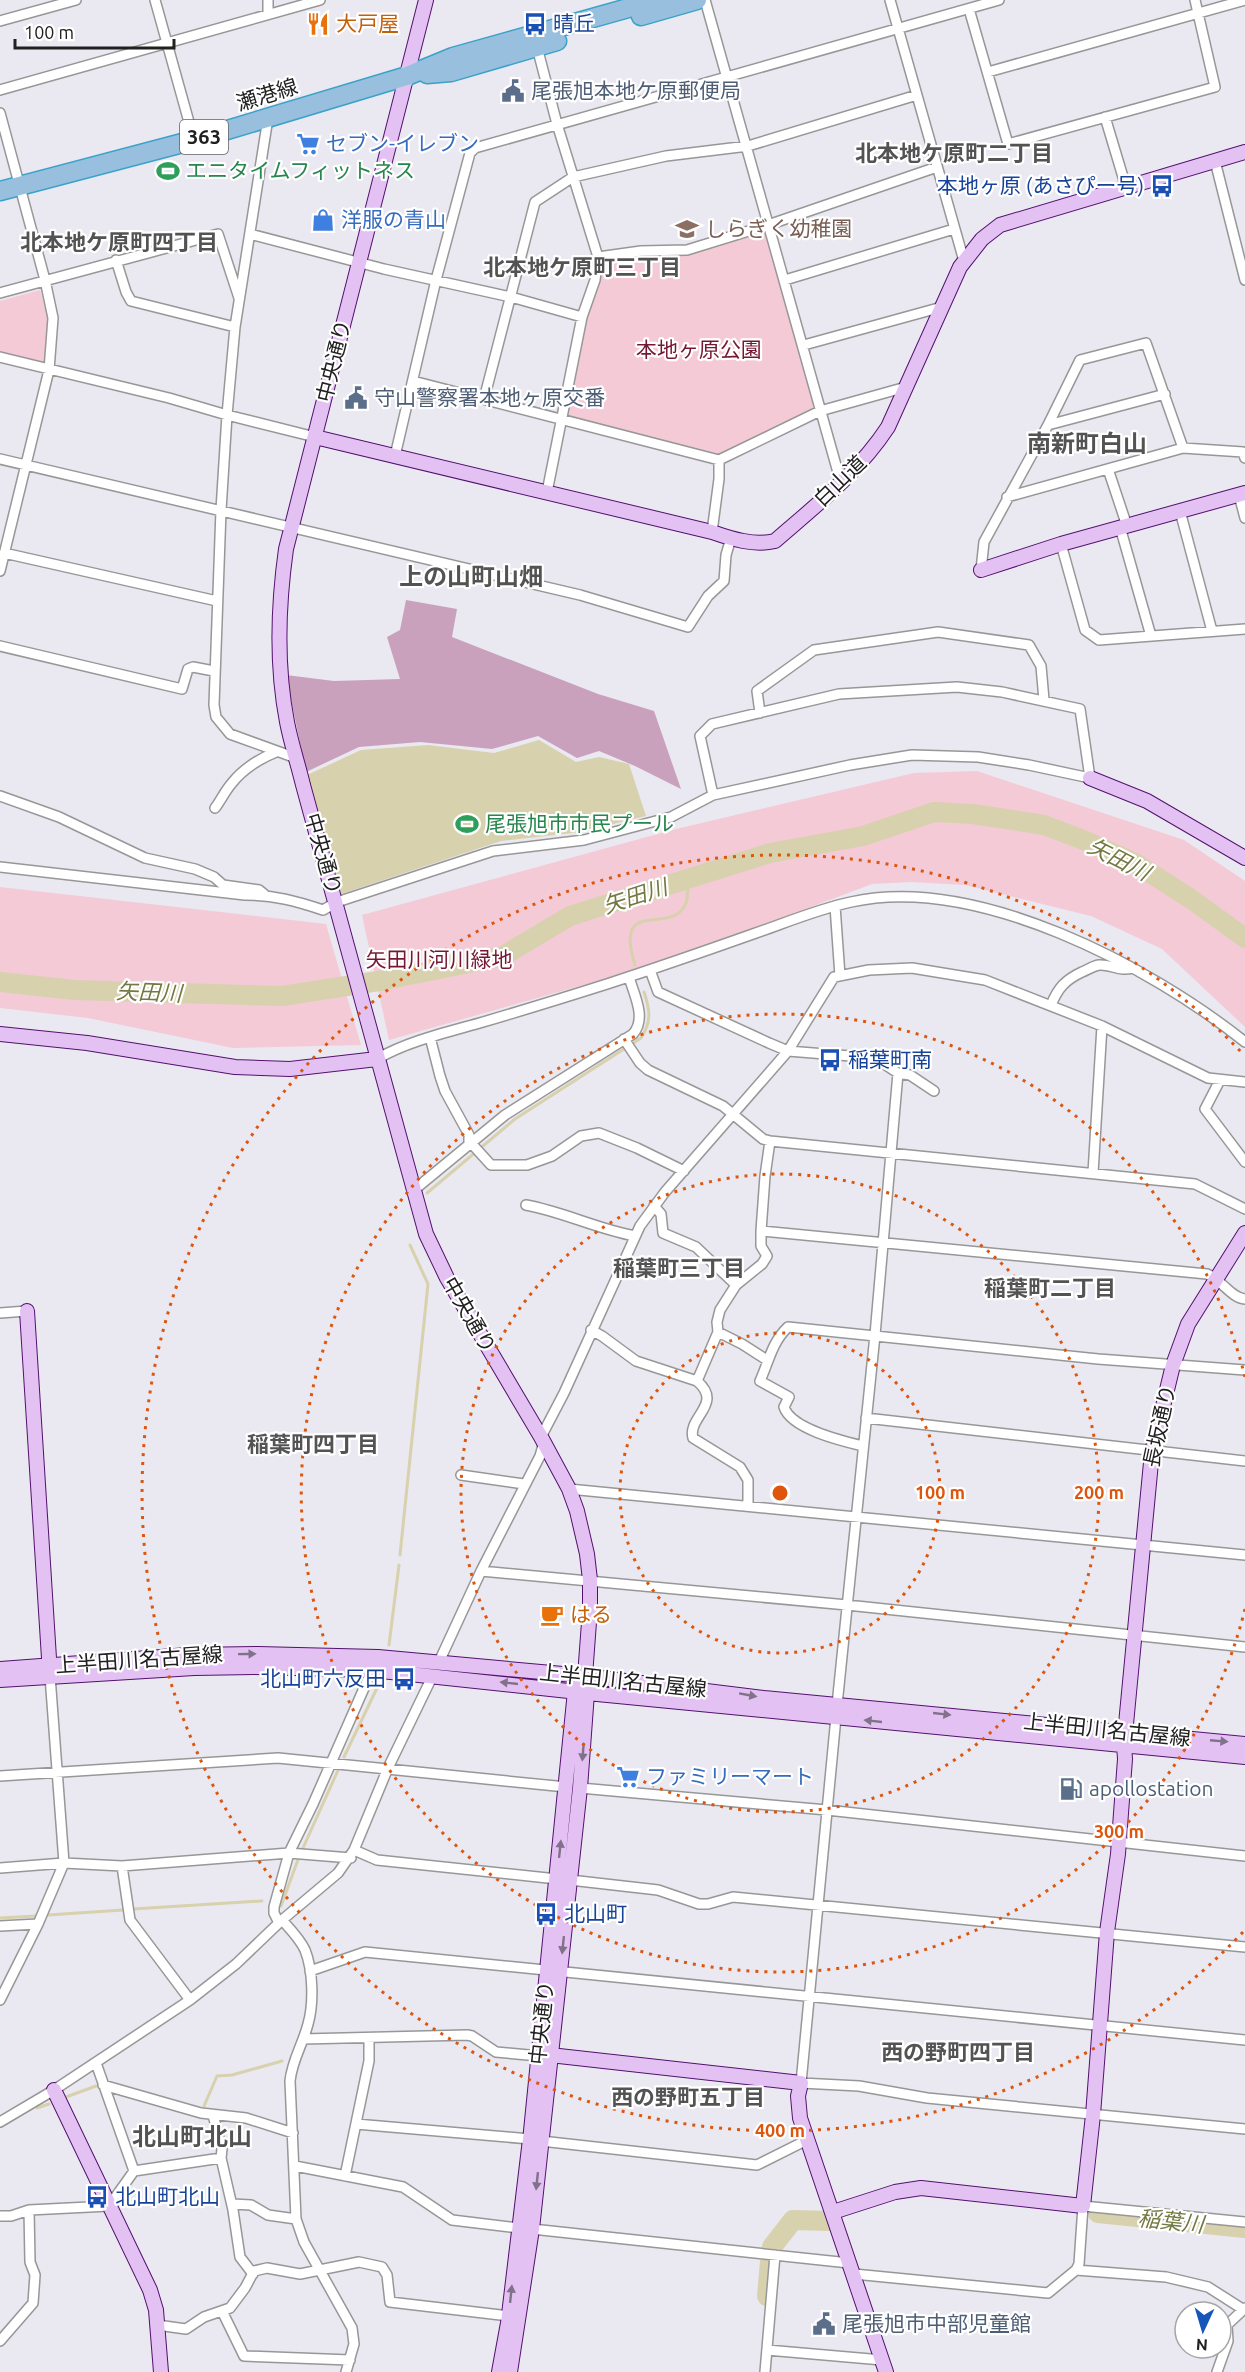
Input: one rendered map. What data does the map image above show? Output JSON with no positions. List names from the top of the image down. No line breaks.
{"streets":{"highway":["瀬港線","363"],"street":["中央通り","白山道","長坂通り","上半田川名古屋線"]},"crossings":[["瀬港線","中央通り"],["中央通り","白山道"],["中央通り","上半田川名古屋線"],["長坂通り","上半田川名古屋線"]],"districts":["北本地ケ原町二丁目","北本地ケ原町四丁目","北本地ケ原町三丁目","南新町白山","上の山町山畑","稲葉町三丁目","稲葉町二丁目","稲葉町四丁目","西の野町四丁目","西の野町五丁目","北山町北山"],"water":["矢田川","稲葉川"],"parks":["本地ヶ原公園","矢田川河川緑地"],"places":{"restaurant":["大戸屋"],"bus stop":["晴丘","本地ヶ原 (あさぴー号)","稲葉町南","北山町六反田","北山町","北山町北山"],"public building":["尾張旭本地ケ原郵便局","守山警察署本地ヶ原交番","尾張旭市中部児童館"],"supermarket":["セブン-イレブン","ファミリーマート"],"sports":["エニタイムフィットネス","尾張旭市市民プール"],"shop":["洋服の青山"],"school or university":["しらぎく幼稚園"],"cafe":["はる"],"fuel station":["apollostation"]},"scale_bar":"100 m","north":"bottom","rings":["100 m","200 m","300 m","400 m"]}
